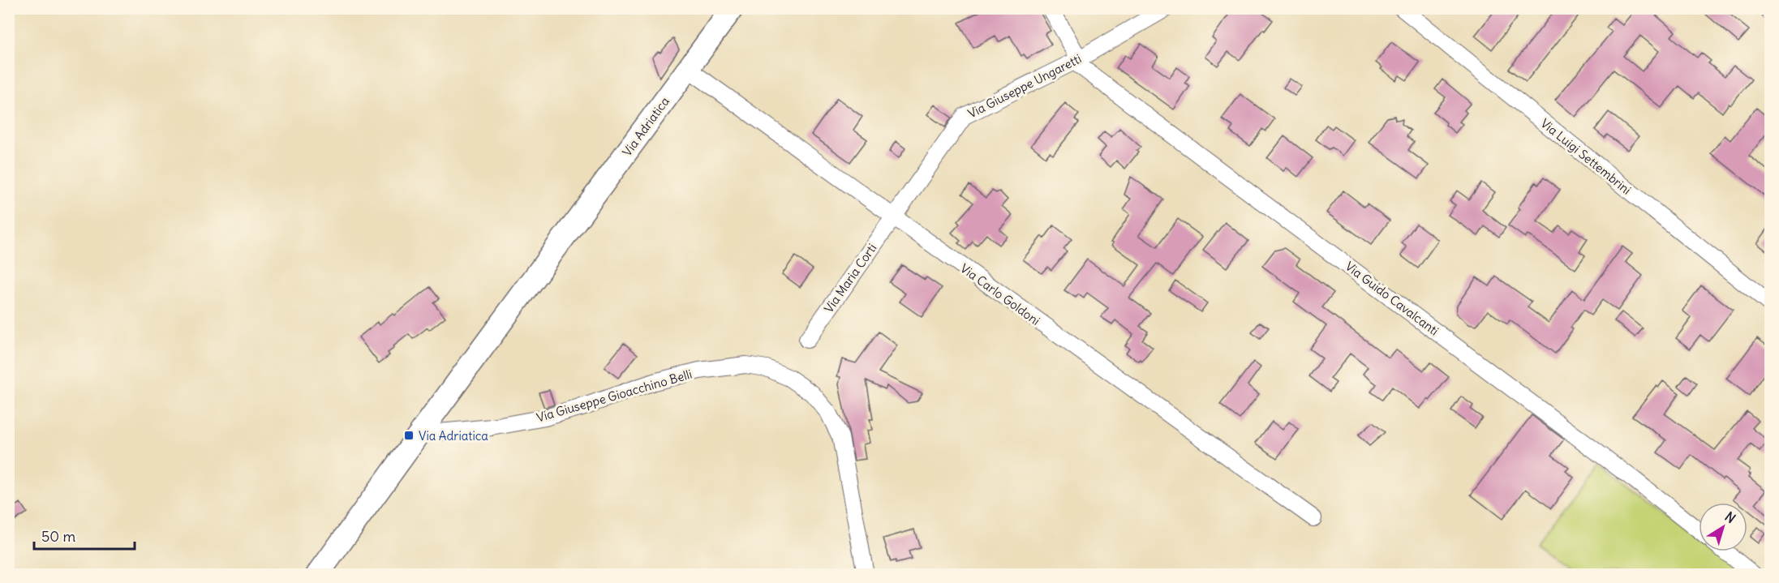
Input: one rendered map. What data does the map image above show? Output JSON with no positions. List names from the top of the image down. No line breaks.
{"streets":{"street":["Via Giuseppe Ungaretti","Via Adriatica","Via Luigi Settembrini","Via Maria Corti","Via Carlo Goldoni","Via Guido Cavalcanti","Via Giuseppe Gioacchino Belli"]},"crossings":[["Via Giuseppe Ungaretti","Via Maria Corti"],["Via Giuseppe Ungaretti","Via Carlo Goldoni"],["Via Giuseppe Ungaretti","Via Guido Cavalcanti"],["Via Adriatica","Via Carlo Goldoni"],["Via Adriatica","Via Giuseppe Gioacchino Belli"],["Via Maria Corti","Via Carlo Goldoni"]],"places":{"transit":["Via Adriatica"]},"scale_bar":"50 m","north":"top right"}
